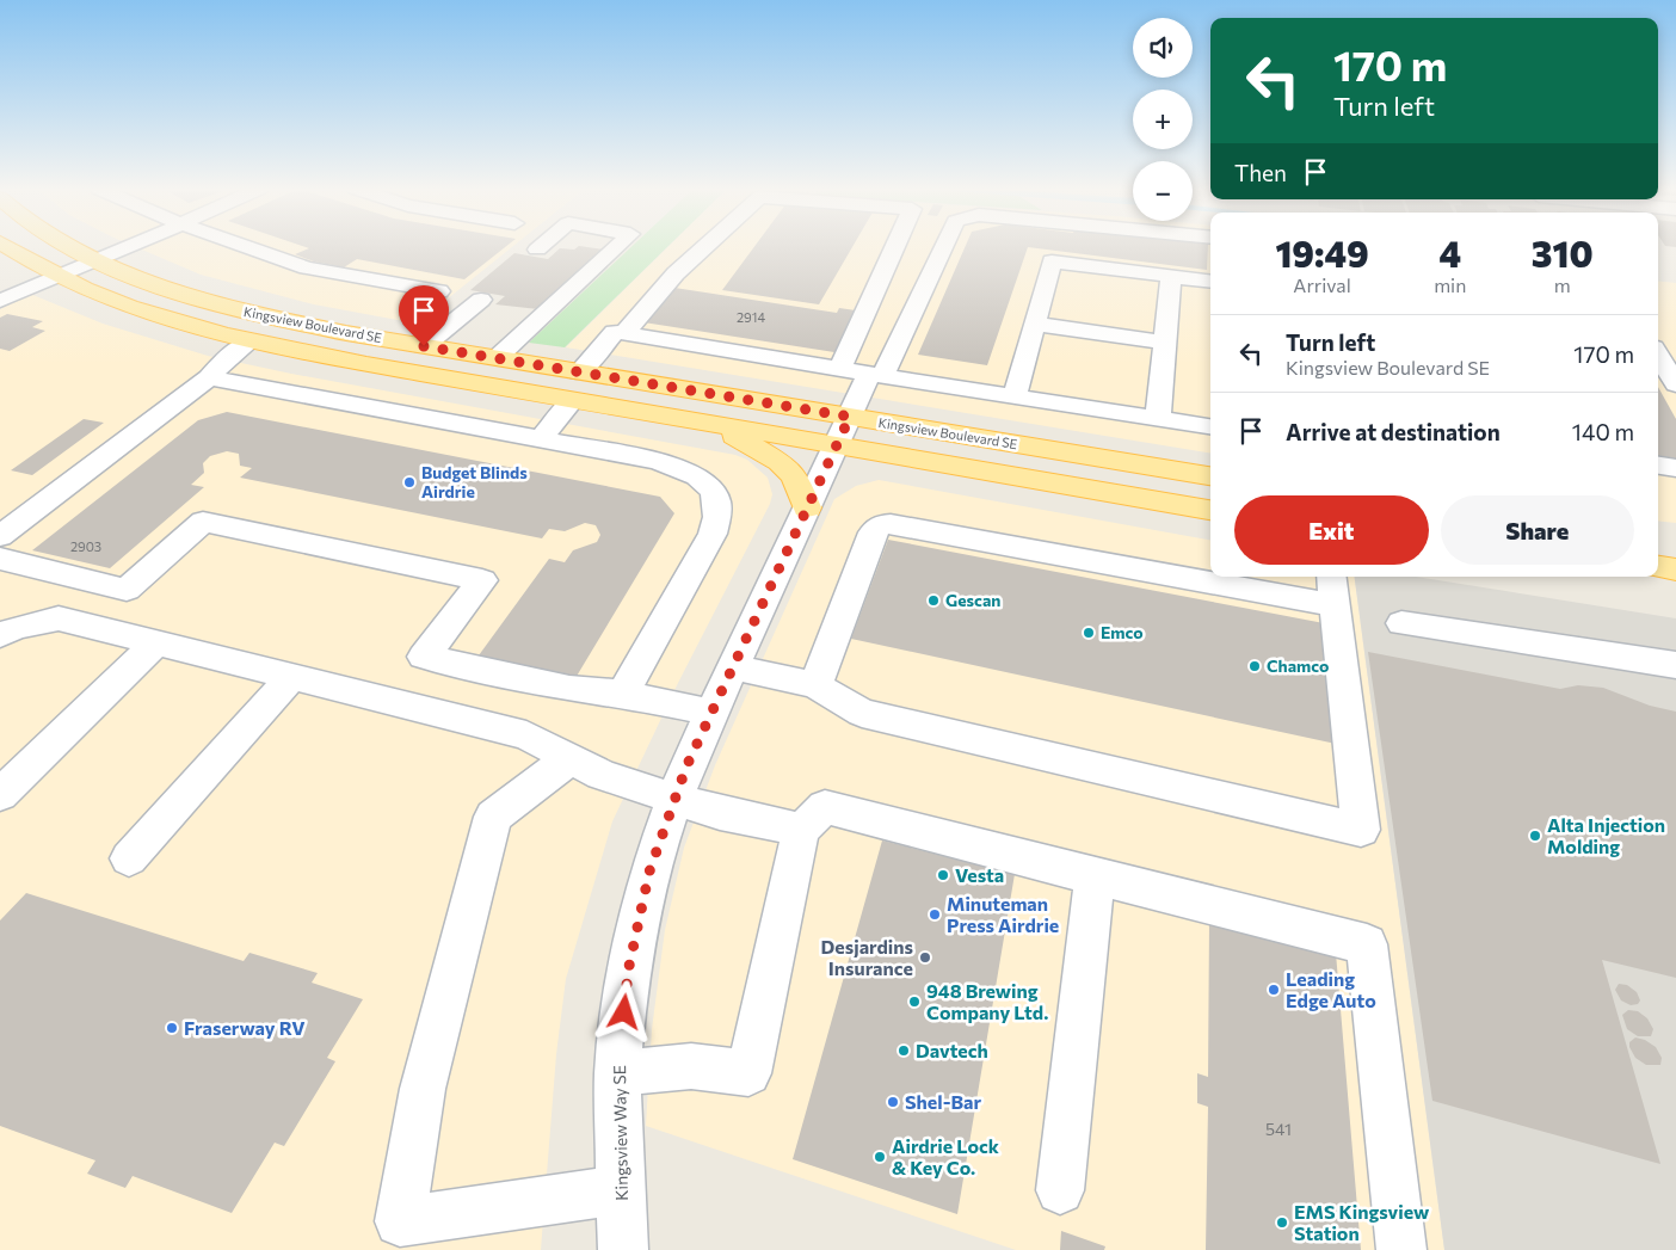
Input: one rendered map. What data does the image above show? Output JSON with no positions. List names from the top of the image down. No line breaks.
{"streets":{"main road":["Kingsview Boulevard SE"],"street":["Kingsview Way SE"]},"crossings":[["Kingsview Boulevard SE","Kingsview Way SE"]],"places":["Budget Blinds Airdrie","Gescan","Emco","Chamco","Alta Injection Molding","Vesta","Minuteman Press Airdrie","Desjardins Insurance","Leading Edge Auto","948 Brewing Company Ltd.","Fraserway RV","Davtech","Shel-Bar","Airdrie Lock & Key Co.","EMS Kingsview Station"],"house_numbers":["2914","2903","541"],"page":{"map_buttons":["+","−"],"turn":["170 m","Turn left"],"then":"Then","eta":["19:49","Arrival","4","min","310","m"],"list":[{"name":"Turn left","note":"Kingsview Boulevard SE","value":"170 m"},{"name":"Arrive at destination","value":"140 m"}],"buttons":["Exit","Share"]}}
